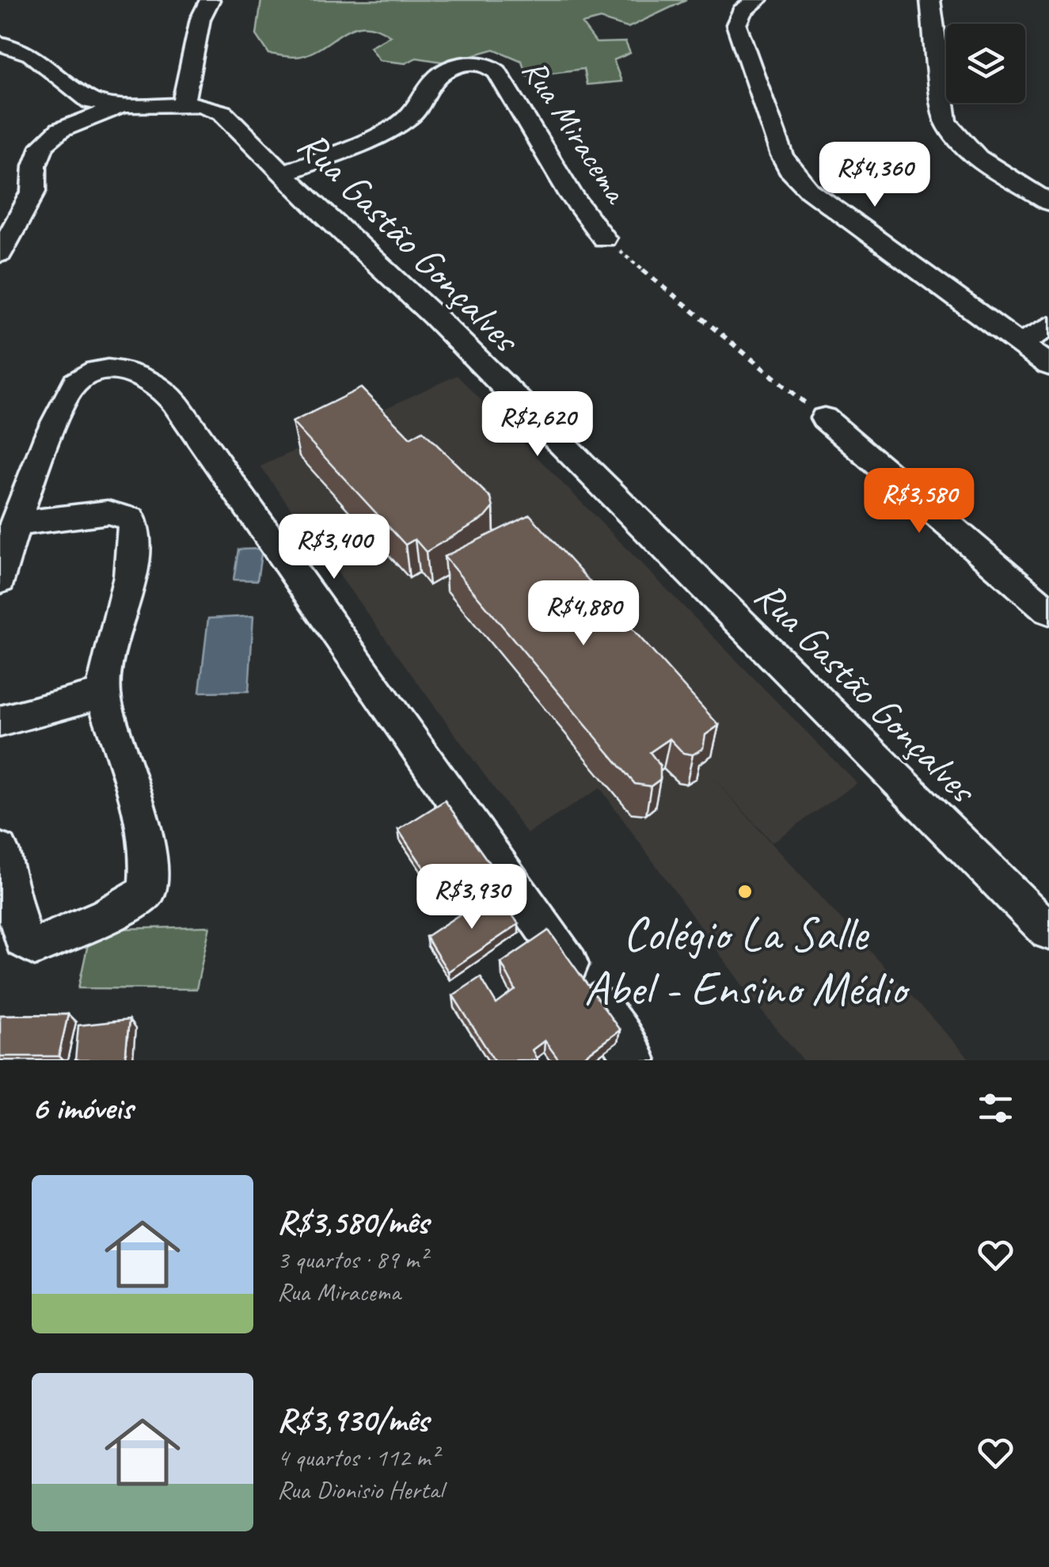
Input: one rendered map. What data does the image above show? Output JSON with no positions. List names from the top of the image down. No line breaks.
{"streets":{"street":["Rua Miracema","Rua Gastão Gonçalves"]},"crossings":[["Rua Miracema","Rua Gastão Gonçalves"]],"places":["Colégio La Salle Abel - Ensino Médio"],"page":{"price":["R$4,360","R$2,620","R$3,580","R$3,400","R$4,880","R$3,930"],"heading":"6 imóveis","list":[{"name":"R$3,580/mês","note":"3 quartos · 89 m² · Rua Miracema"},{"name":"R$3,930/mês","note":"4 quartos · 112 m² · Rua Dionisio Hertal"}]}}
